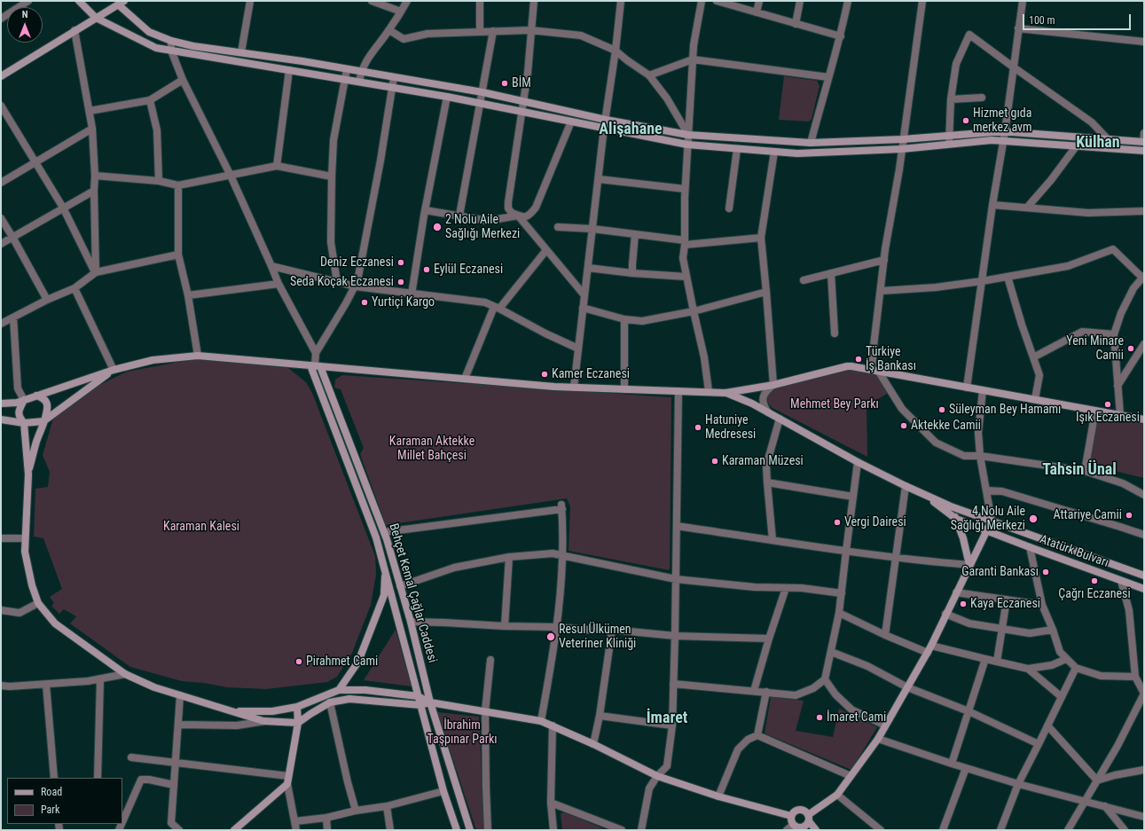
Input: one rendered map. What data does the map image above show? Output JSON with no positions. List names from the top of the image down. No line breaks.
{"streets":{"main road":["Atatürk Bulvarı","Behçet Kemal Çağlar Caddesi"]},"districts":["Alişahane","Külhan","Tahsin Ünal","İmaret"],"parks":["Mehmet Bey Parkı","Karaman Aktekke Millet Bahçesi","Karaman Kalesi","İbrahim Taşpınar Parkı"],"places":["BİM","Hizmet gıda merkez avm","2 Nolu Aile Sağlığı Merkezi","Deniz Eczanesi","Eylül Eczanesi","Seda Koçak Eczanesi","Yurtiçi Kargo","Yeni Minare Camii","Türkiye İş Bankası","Kamer Eczanesi","Işık Eczanesi","Süleyman Bey Hamamı","Aktekke Camii","Hatuniye Medresesi","Karaman Müzesi","Attariye Camii","4 Nolu Aile Sağlığı Merkezi","Vergi Dairesi","Garanti Bankası","Çağrı Eczanesi","Kaya Eczanesi","Resul Ülkümen Veteriner Kliniği","Pirahmet Cami","İmaret Cami"],"legend":["Road","Park"],"scale_bar":"100 m","north":"top"}
